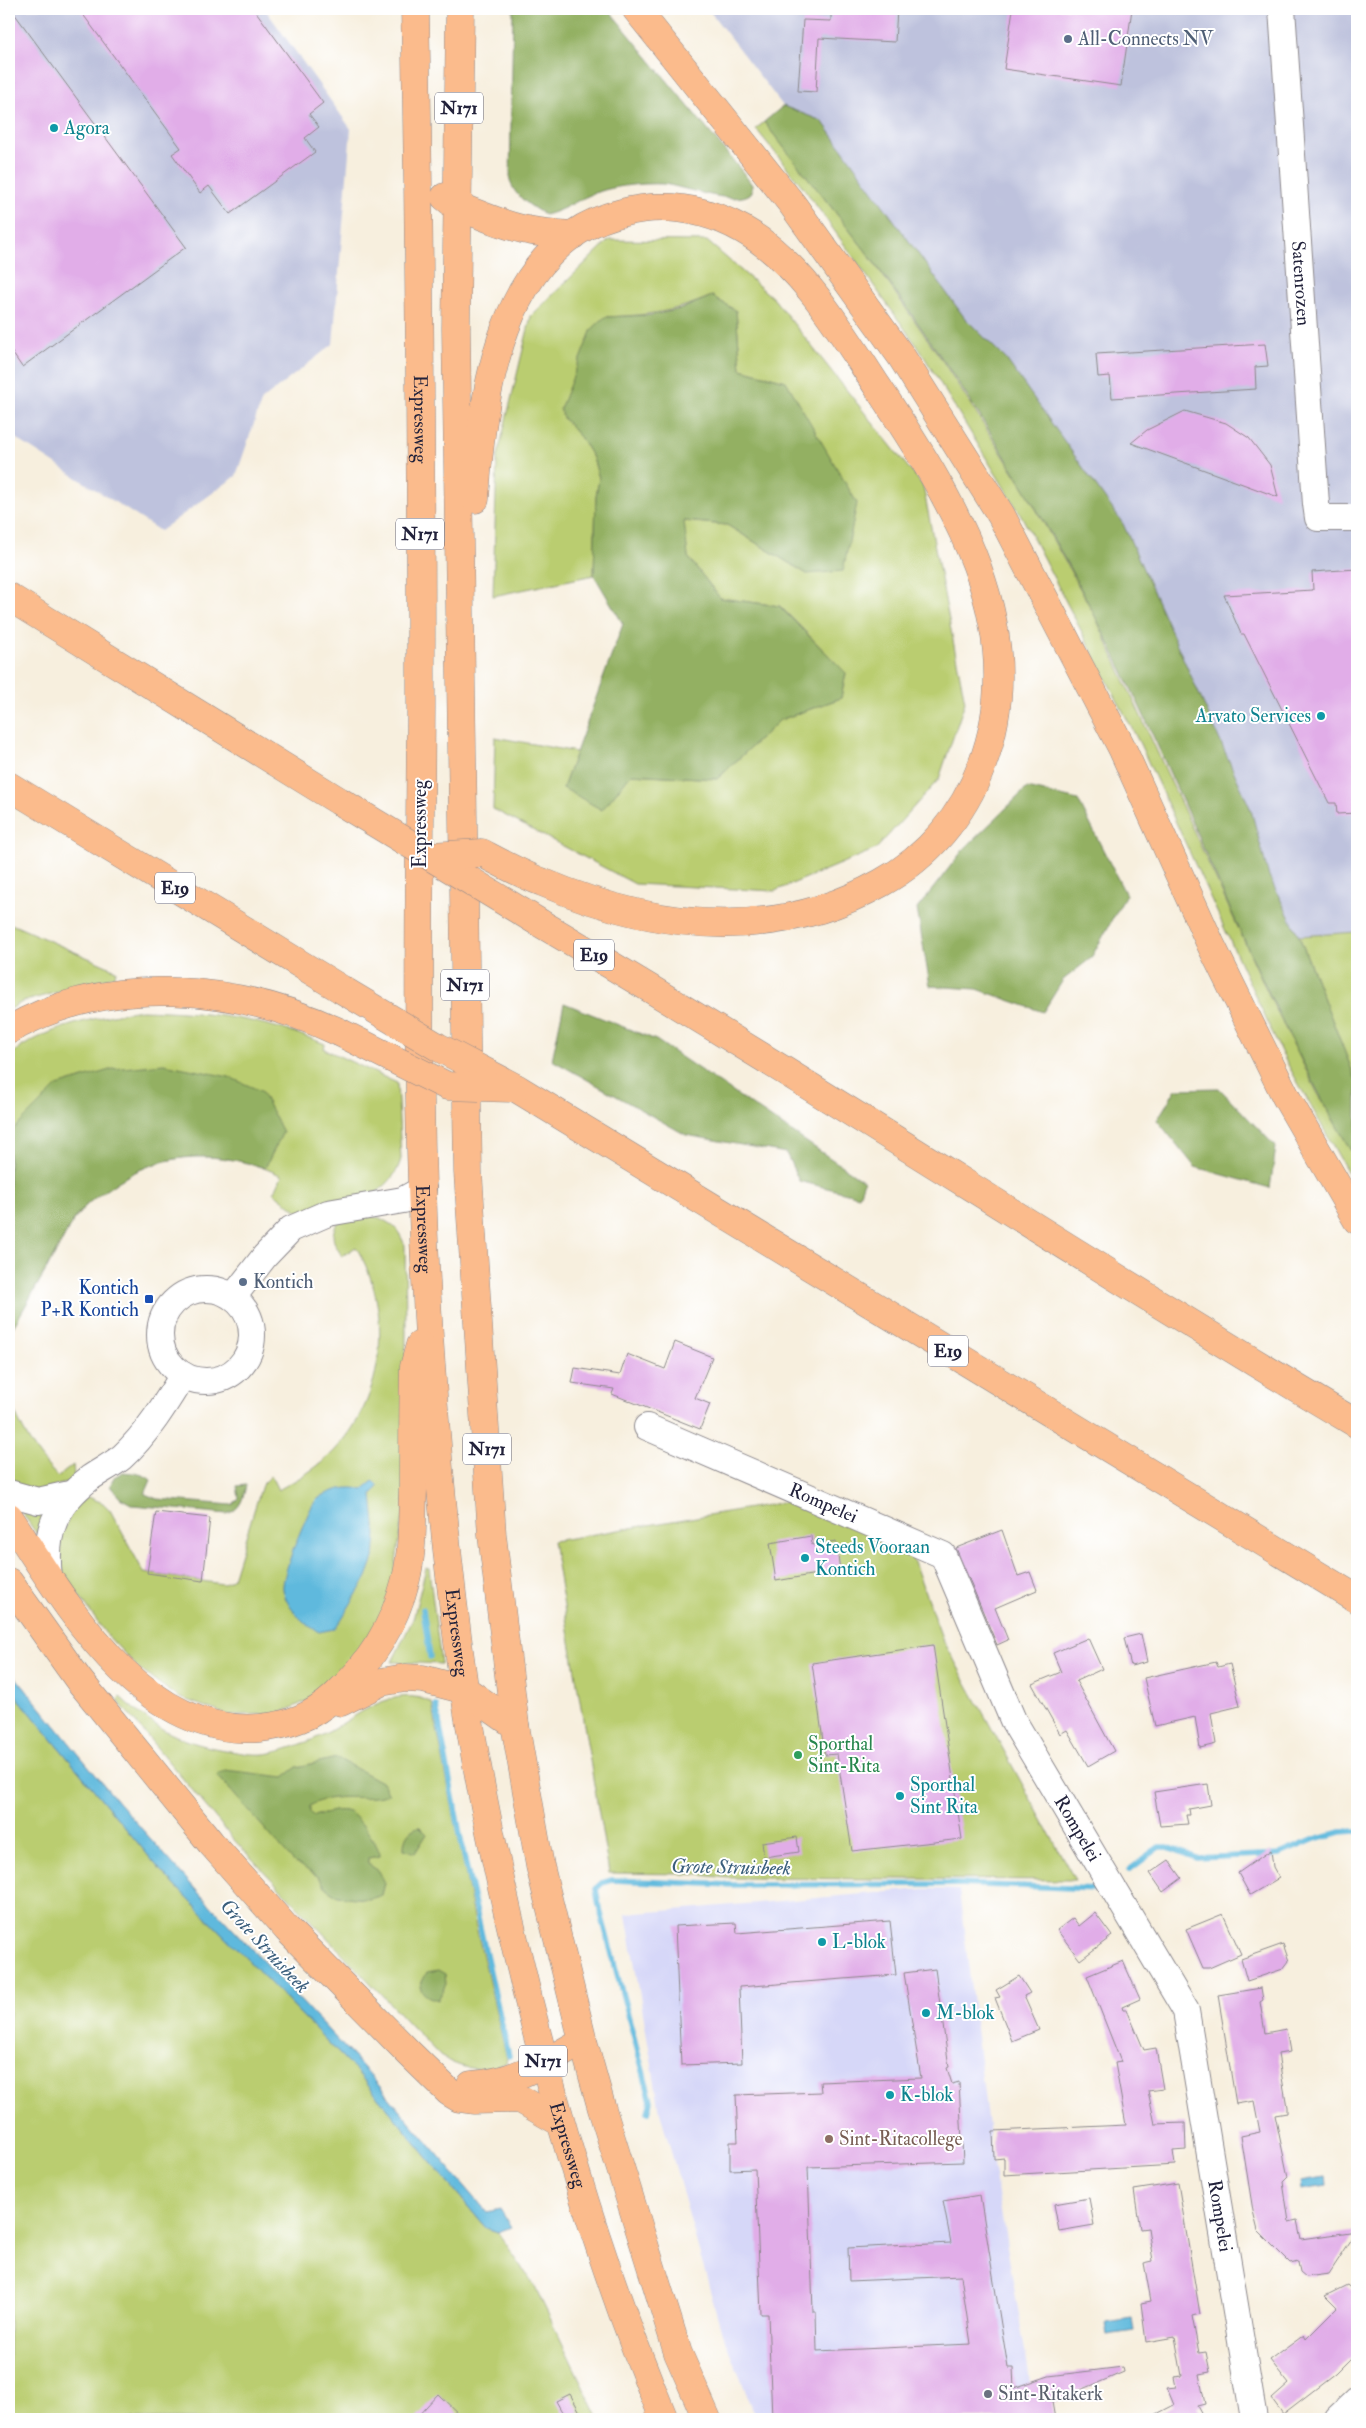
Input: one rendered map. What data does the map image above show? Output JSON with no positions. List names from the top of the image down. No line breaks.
{"streets":{"highway":["N171","Expressweg","E19"],"street":["Satenrozen","Rompelei"]},"water":["Grote Struisbeek"],"places":{"other":["All-Connects NV","Agora","Arvato Services","Kontich","Steeds Vooraan Kontich","Sporthal Sint-Rita","Sporthal Sint Rita","L-blok","M-blok","K-blok","Sint-Ritacollege","Sint-Ritakerk"],"transit":["Kontich P+R Kontich"]}}
